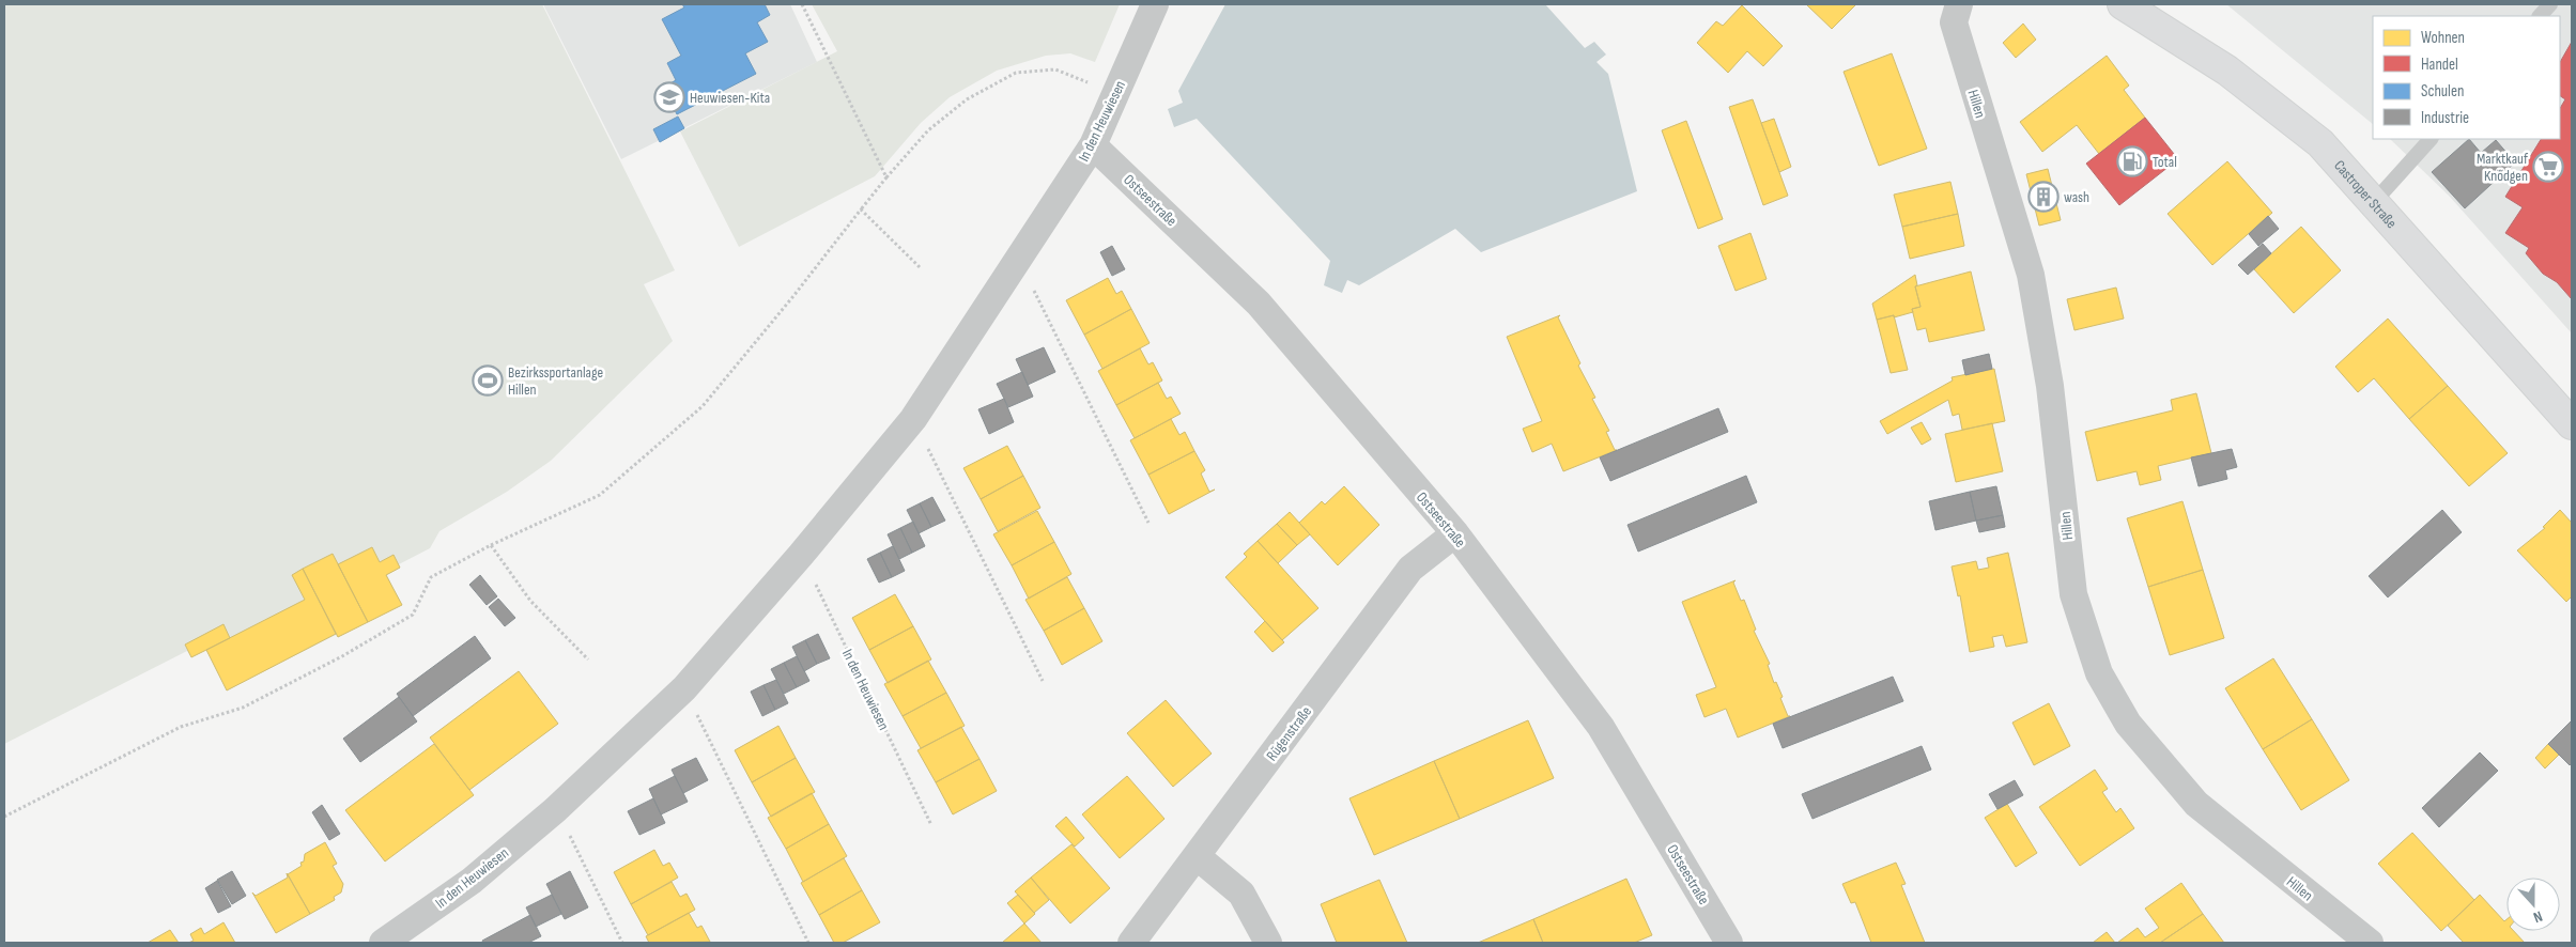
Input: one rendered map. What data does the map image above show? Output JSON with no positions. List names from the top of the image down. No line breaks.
{"streets":{"main road":["Castroper Straße"],"street":["Hillen","In den Heuwiesen","Ostseestraße","Rügenstraße"]},"crossings":[["In den Heuwiesen","Ostseestraße"],["Ostseestraße","Rügenstraße"]],"places":{"school or university":["Heuwiesen-Kita"],"fuel station":["Total"],"supermarket":["Marktkauf Knödgen"],"building":["wash"],"sports":["Bezirkssportanlage Hillen"]},"legend":["Wohnen","Handel","Schulen","Industrie"],"north":"bottom"}
